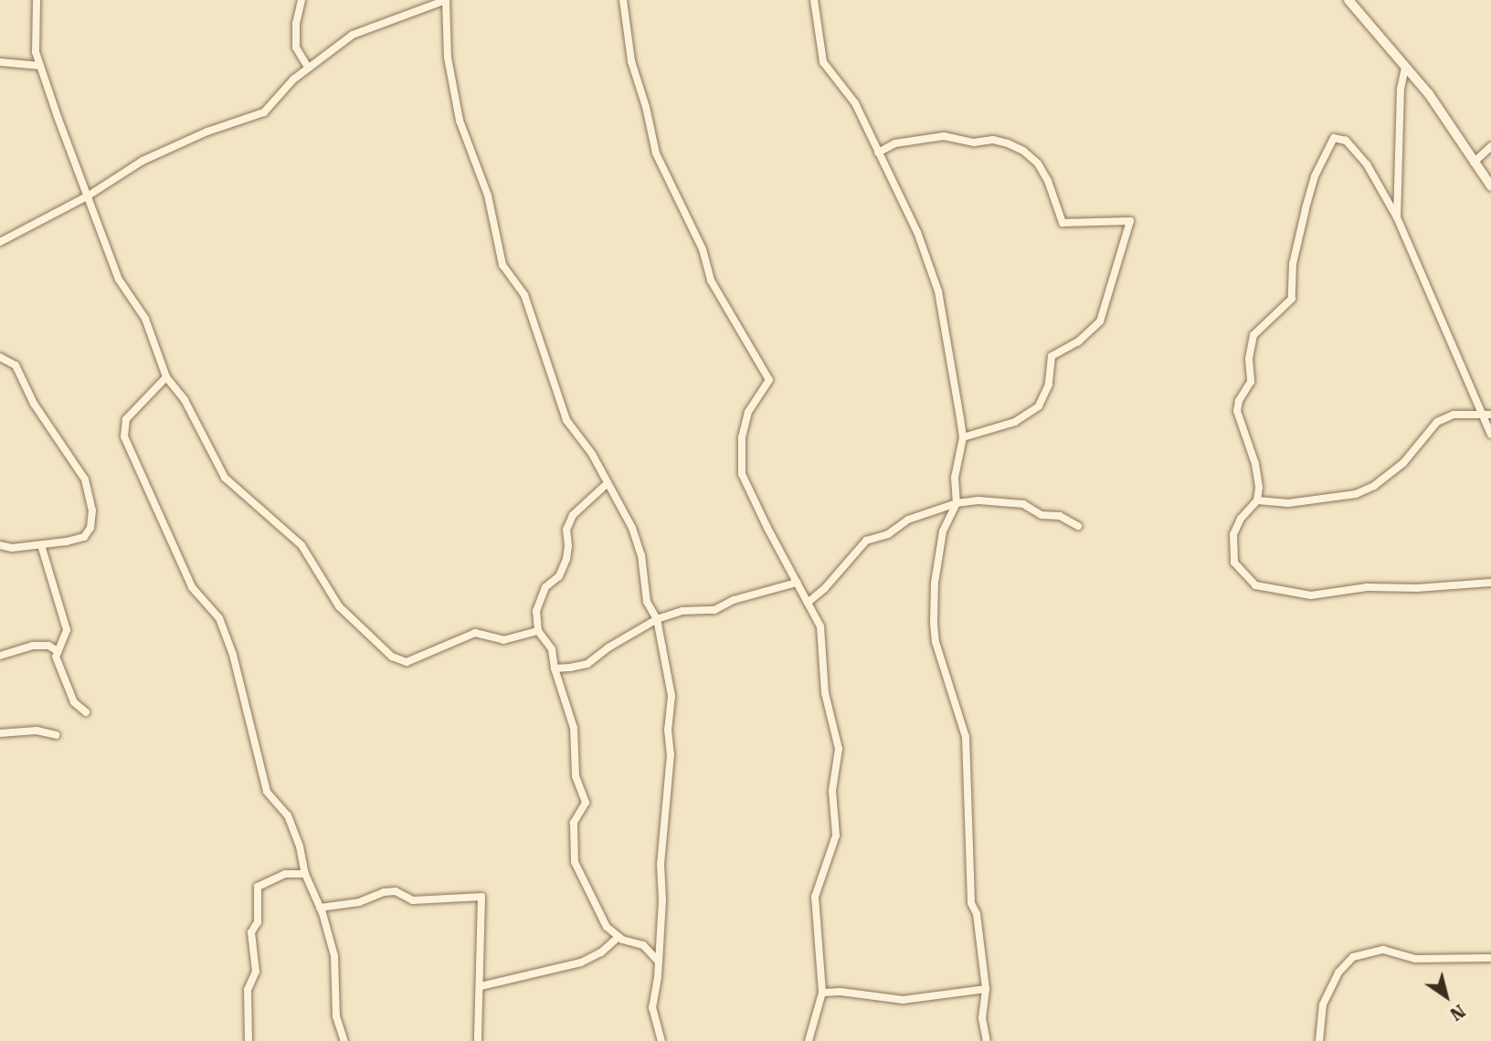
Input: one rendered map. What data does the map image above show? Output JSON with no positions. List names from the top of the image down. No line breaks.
{"north":"bottom right"}
